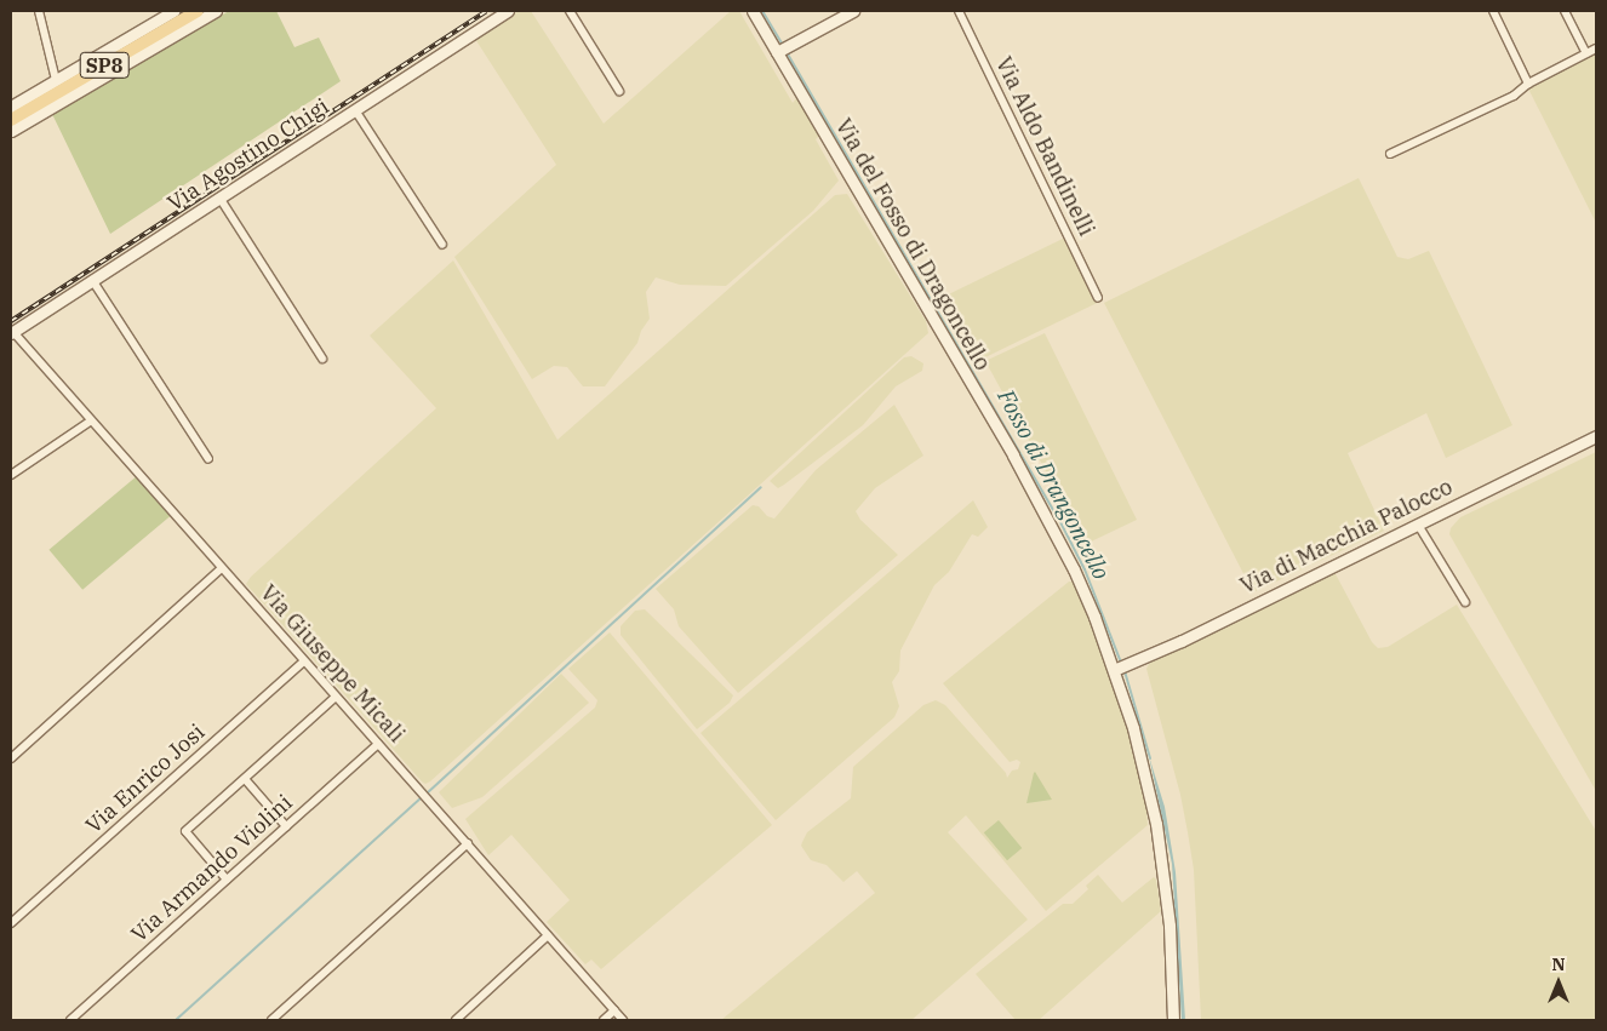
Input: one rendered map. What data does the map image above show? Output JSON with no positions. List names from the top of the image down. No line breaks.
{"streets":{"main road":["SP8"],"street":["Via Aldo Bandinelli","Via Agostino Chigi","Via del Fosso di Dragoncello","Via di Macchia Palocco","Via Giuseppe Micali","Via Enrico Josi","Via Armando Violini"]},"crossings":[["Via Agostino Chigi","Via Giuseppe Micali"],["Via del Fosso di Dragoncello","Via di Macchia Palocco"],["Via Giuseppe Micali","Via Enrico Josi"],["Via Giuseppe Micali","Via Armando Violini"]],"water":["Fosso di Drangoncello"],"north":"top"}
